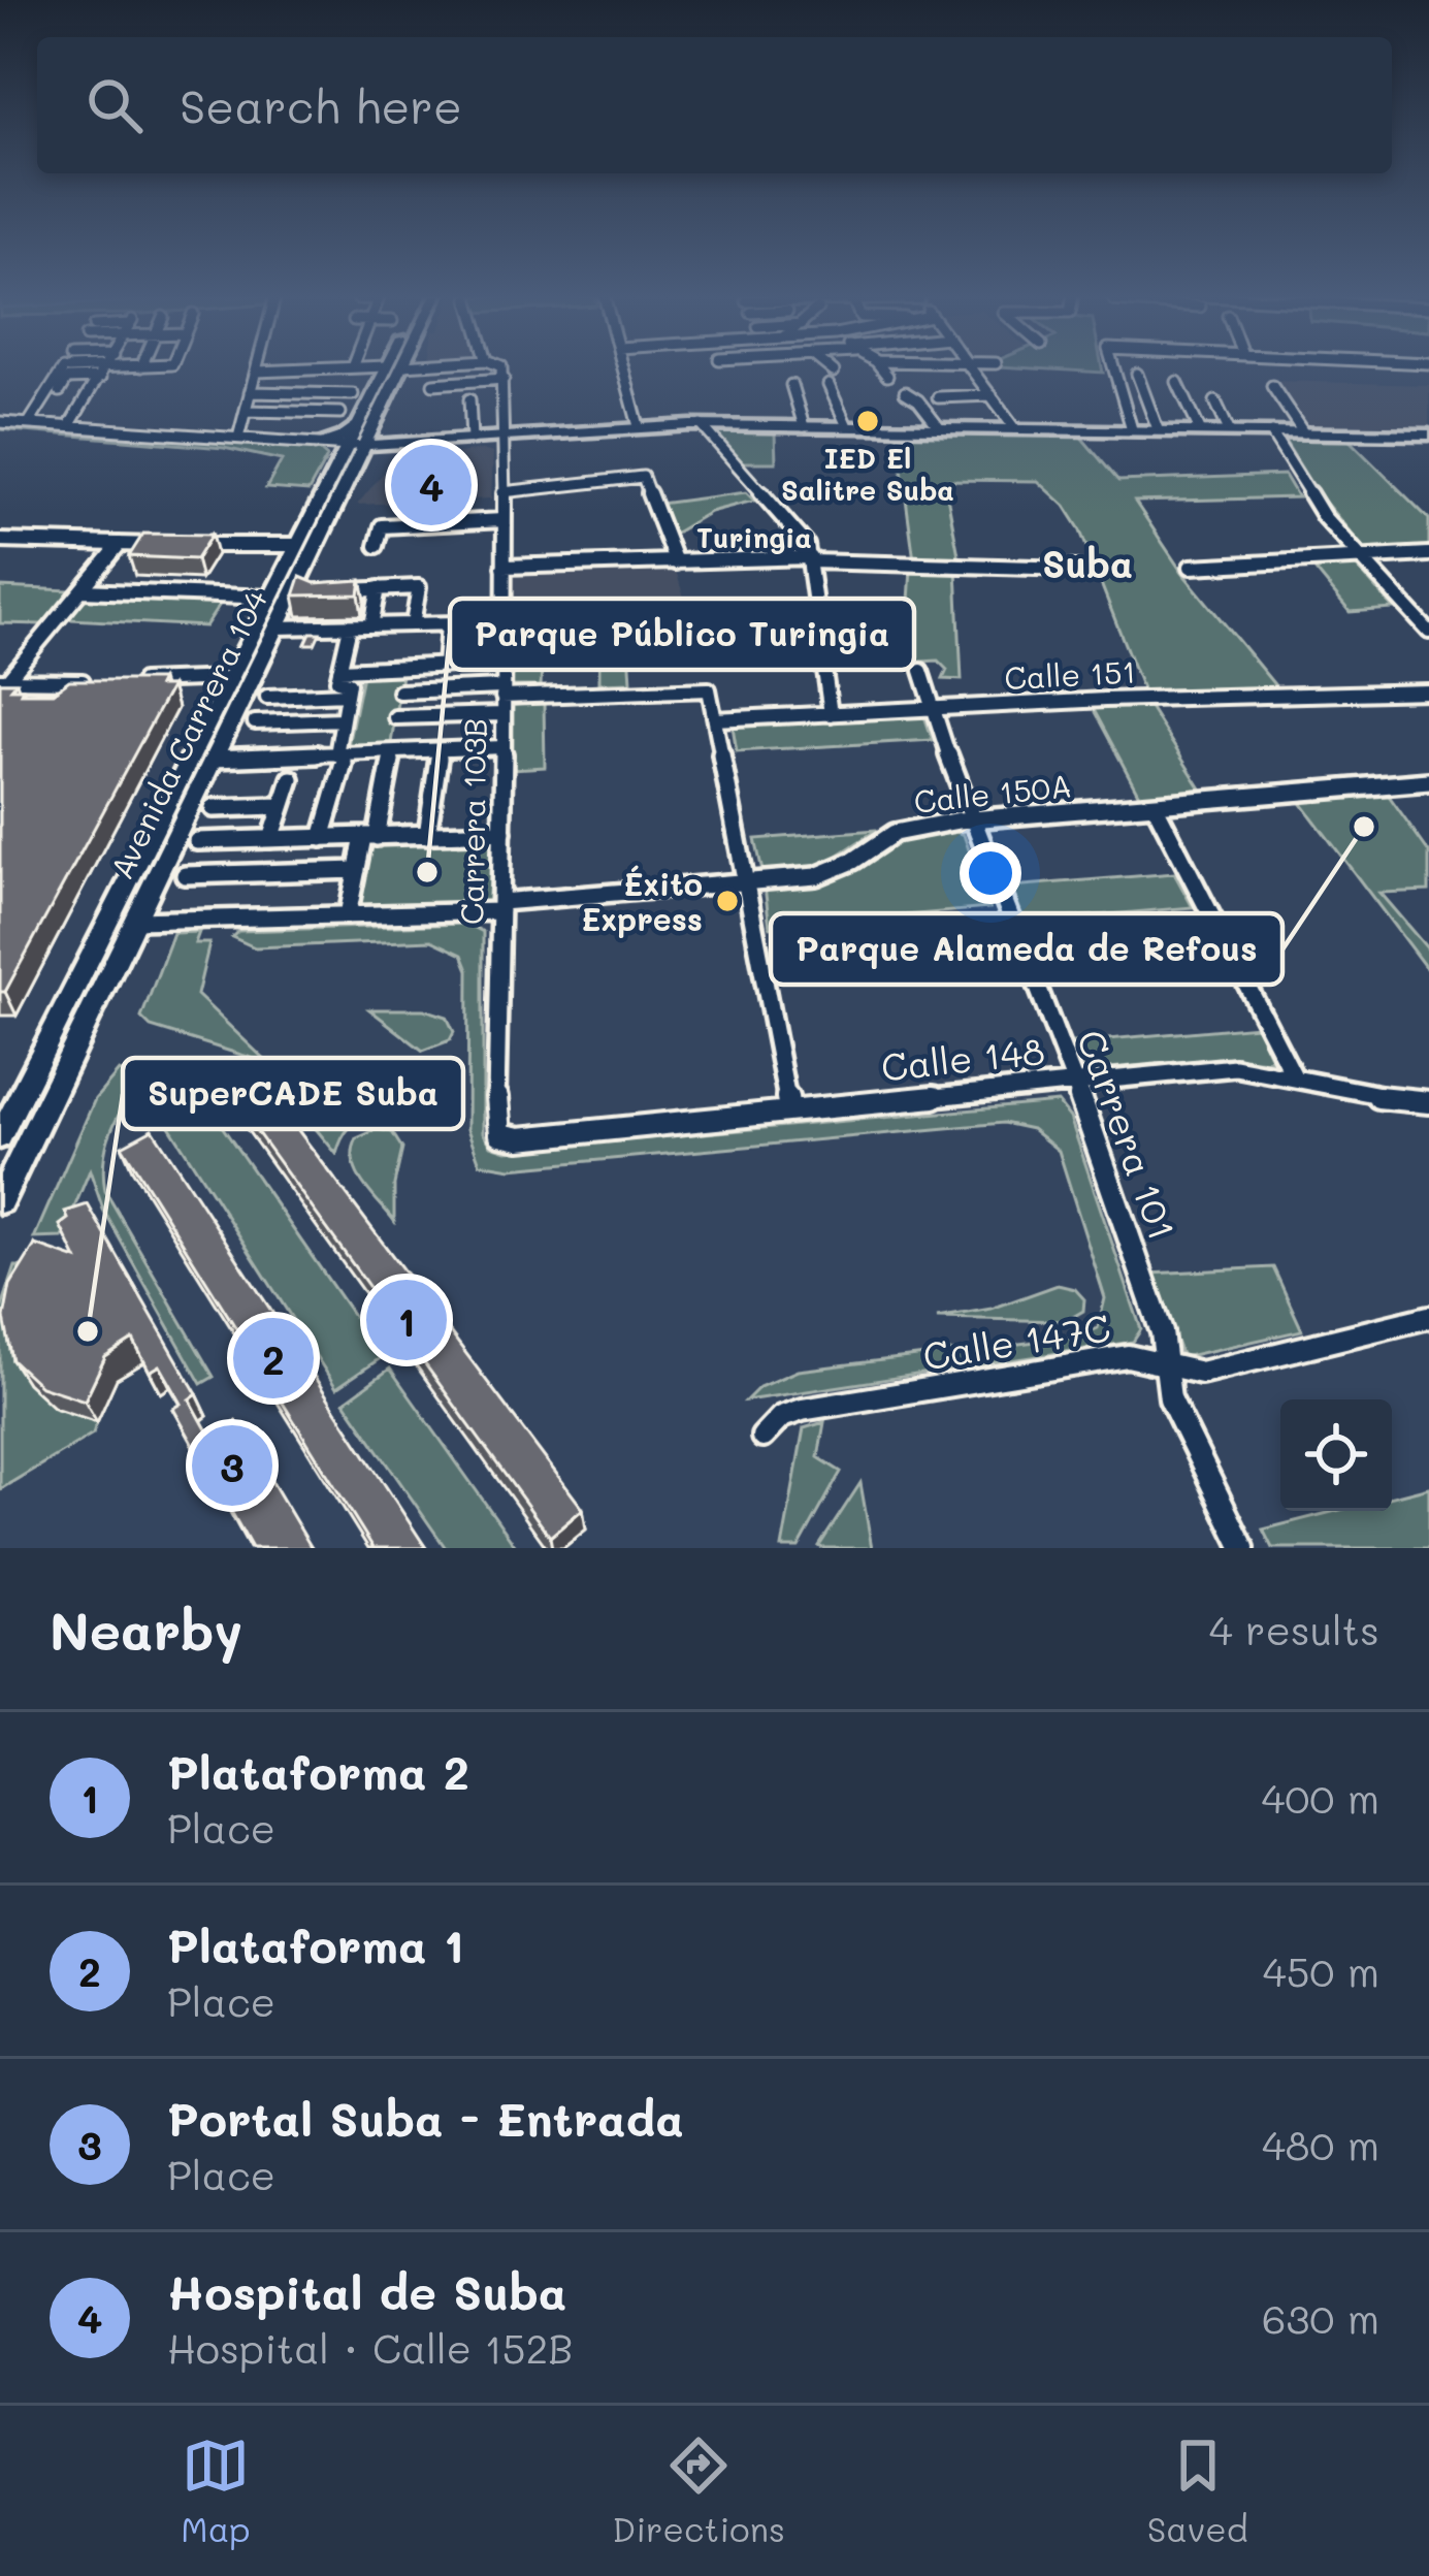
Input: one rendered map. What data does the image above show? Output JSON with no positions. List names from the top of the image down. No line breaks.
{"streets":{"main road":["Avenida Carrera 104"],"street":["Calle 151","Calle 150A","Carrera 103B","Calle 148","Carrera 101","Calle 147C"]},"crossings":[["Calle 151","Carrera 101"],["Avenida Carrera 104","Calle 150A"],["Calle 150A","Carrera 103B"],["Calle 150A","Carrera 101"],["Carrera 103B","Calle 148"],["Calle 148","Carrera 101"],["Carrera 101","Calle 147C"]],"districts":["Turingia","Suba"],"places":["IED El Salitre Suba","Parque Alameda de Refous","Parque Público Turingia","Éxito Express","SuperCADE Suba"],"page":{"search":"Search here","pins":["4","1","2","3"],"heading":["Nearby","4 results"],"list":[{"mark":"1","name":"Plataforma 2","note":"Place","value":"400 m"},{"mark":"2","name":"Plataforma 1","note":"Place","value":"450 m"},{"mark":"3","name":"Portal Suba - Entrada","note":"Place","value":"480 m"},{"mark":"4","name":"Hospital de Suba","note":"Hospital · Calle 152B","value":"630 m"}],"nav":["Map","Directions","Saved"]}}
